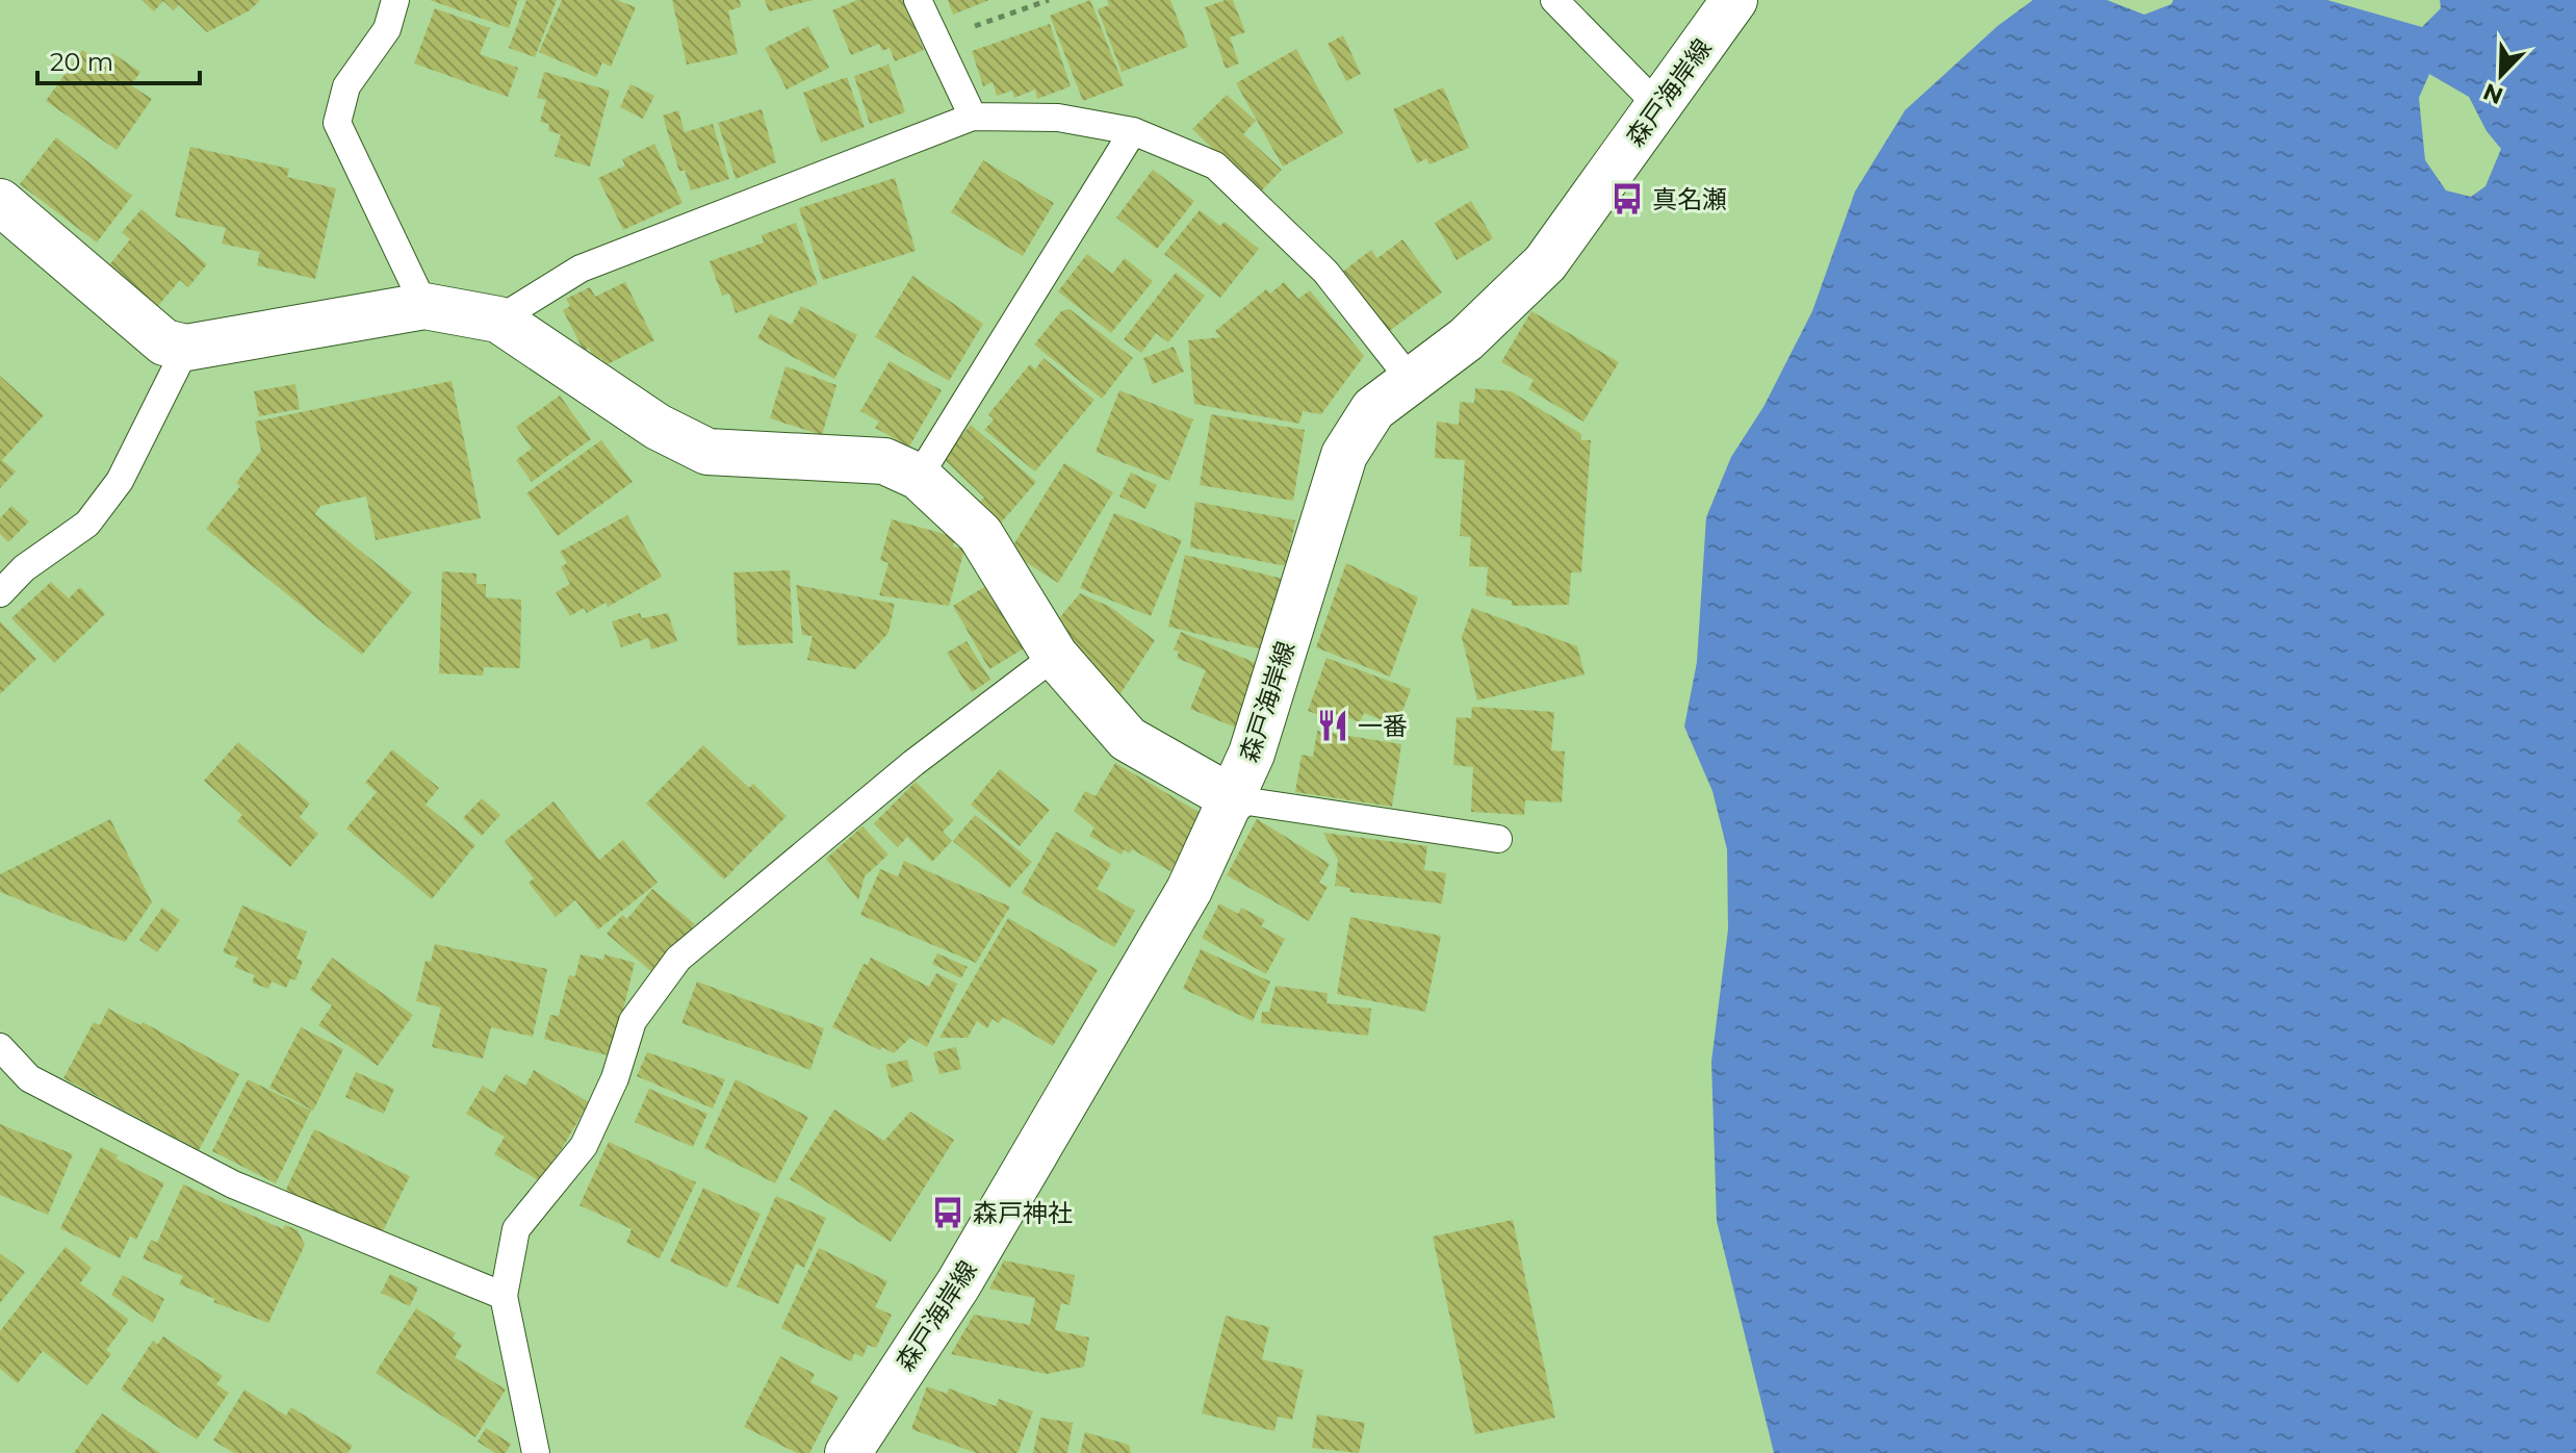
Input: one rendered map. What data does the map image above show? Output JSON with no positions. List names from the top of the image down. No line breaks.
{"streets":{"main road":["森戸海岸線"]},"places":{"bus stop":["真名瀬","森戸神社"],"restaurant":["一番"]},"scale_bar":"20 m","north":"bottom left"}
